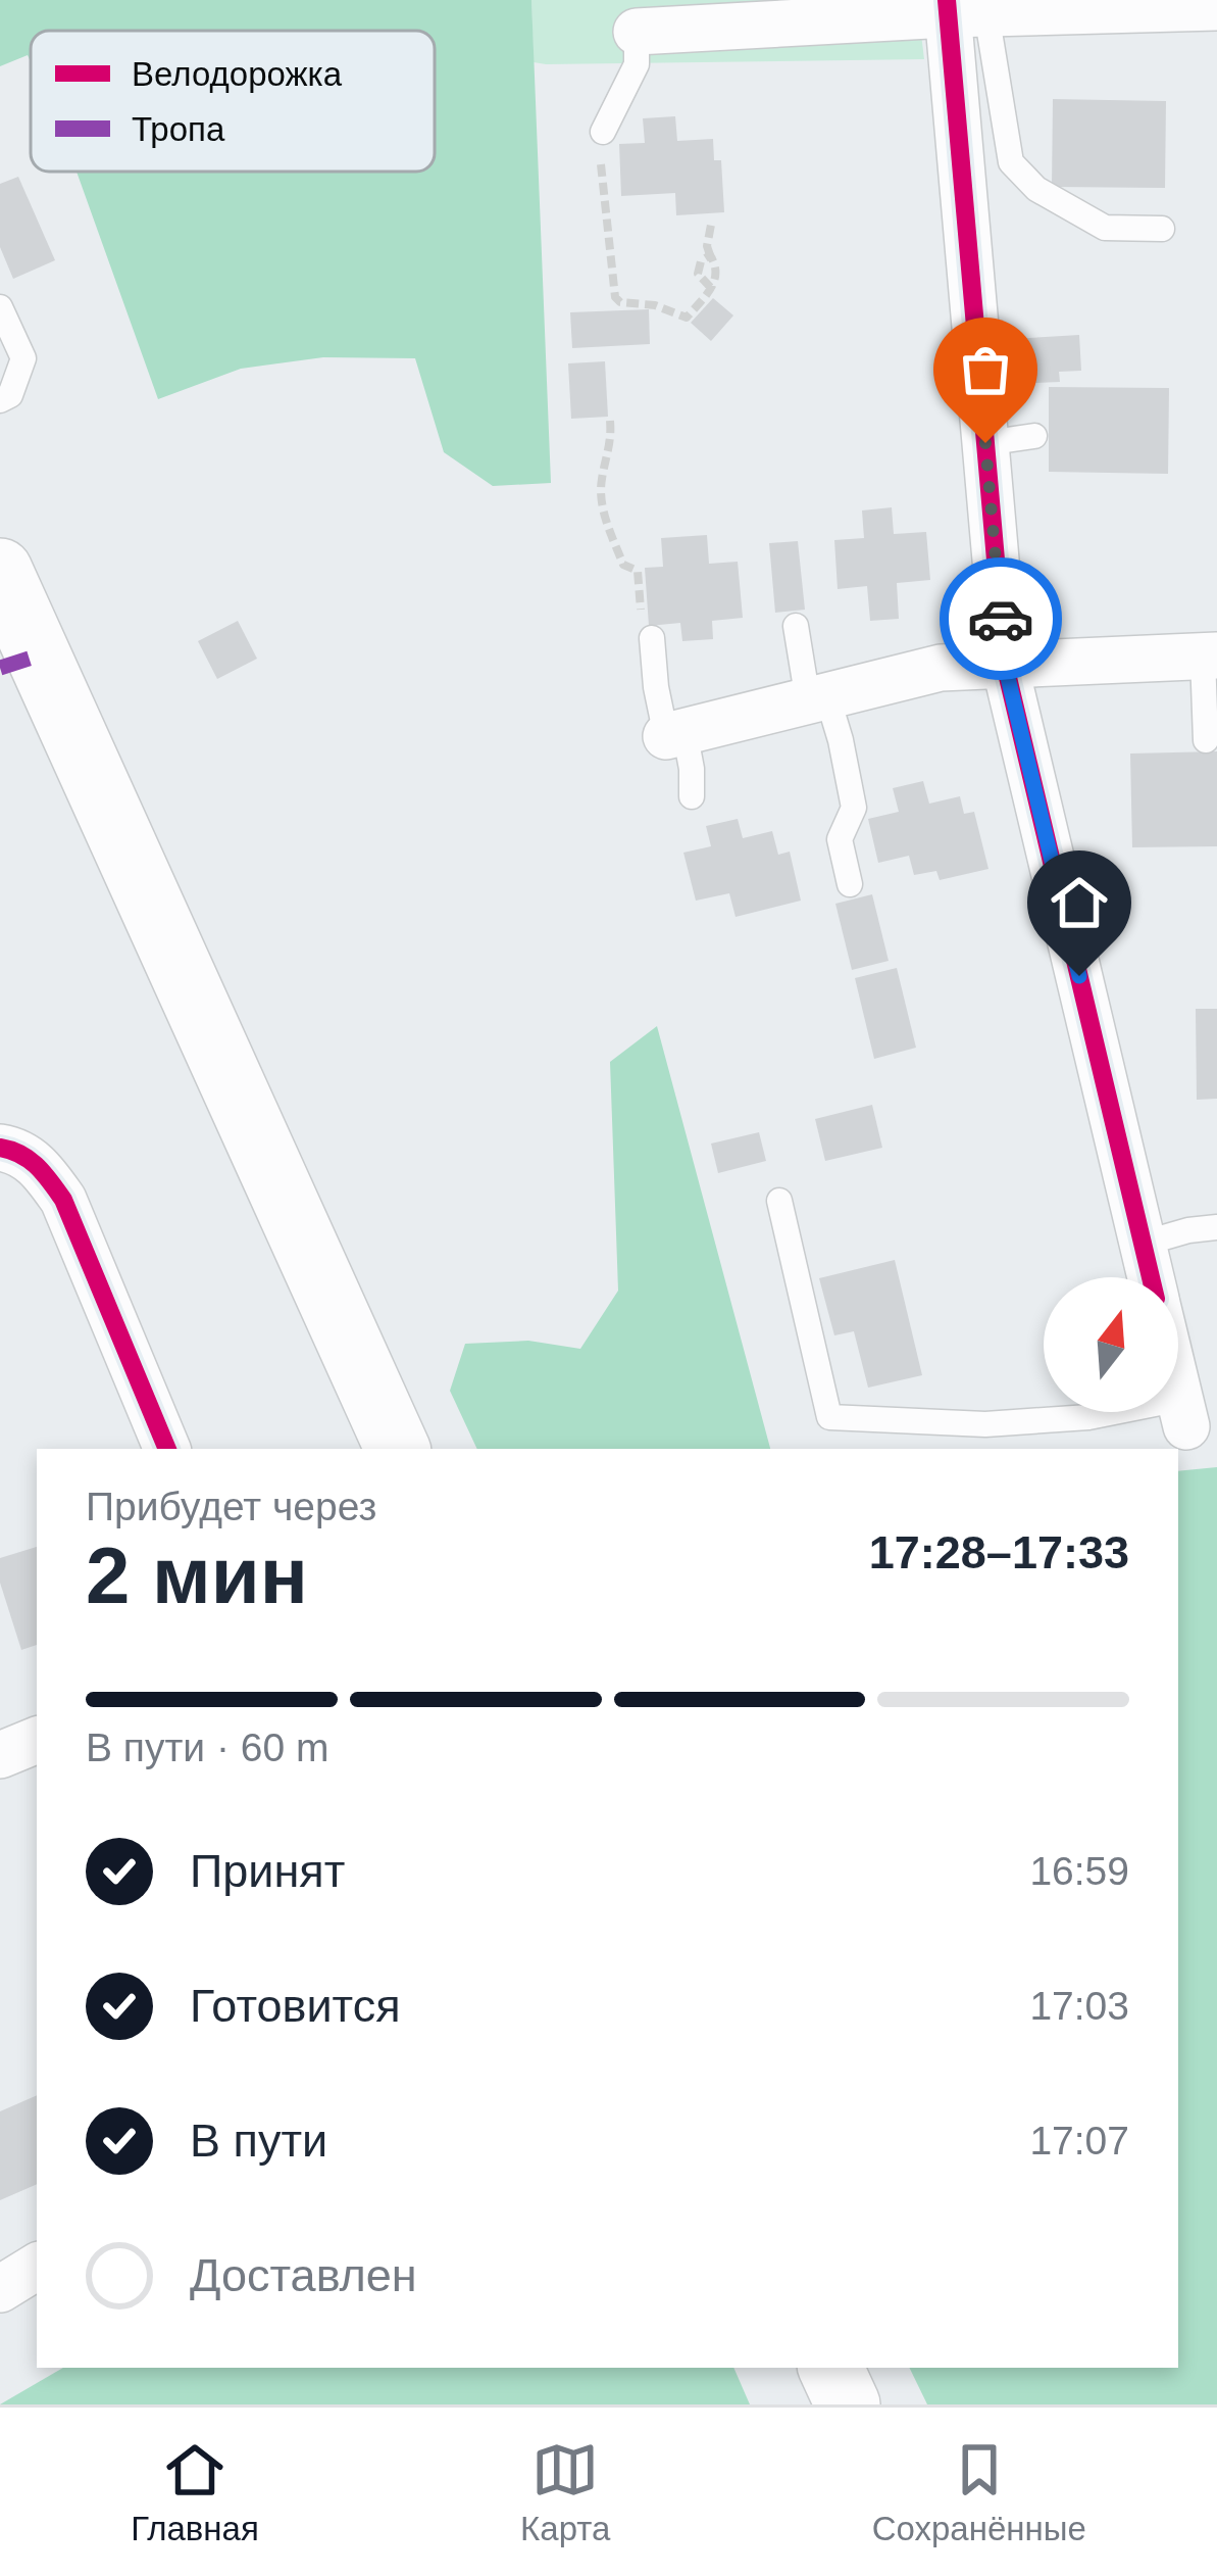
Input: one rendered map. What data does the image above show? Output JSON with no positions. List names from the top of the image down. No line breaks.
{"legend":["Велодорожка","Тропа"],"north":"top","page":{"heading":["2 мин","Прибудет через","17:28–17:33"],"bar":"В пути · 60 m","list":[["Принят","16:59"],["Готовится","17:03"],["В пути","17:07"],"Доставлен"],"tabs":["Главная","Карта","Сохранённые"]}}
